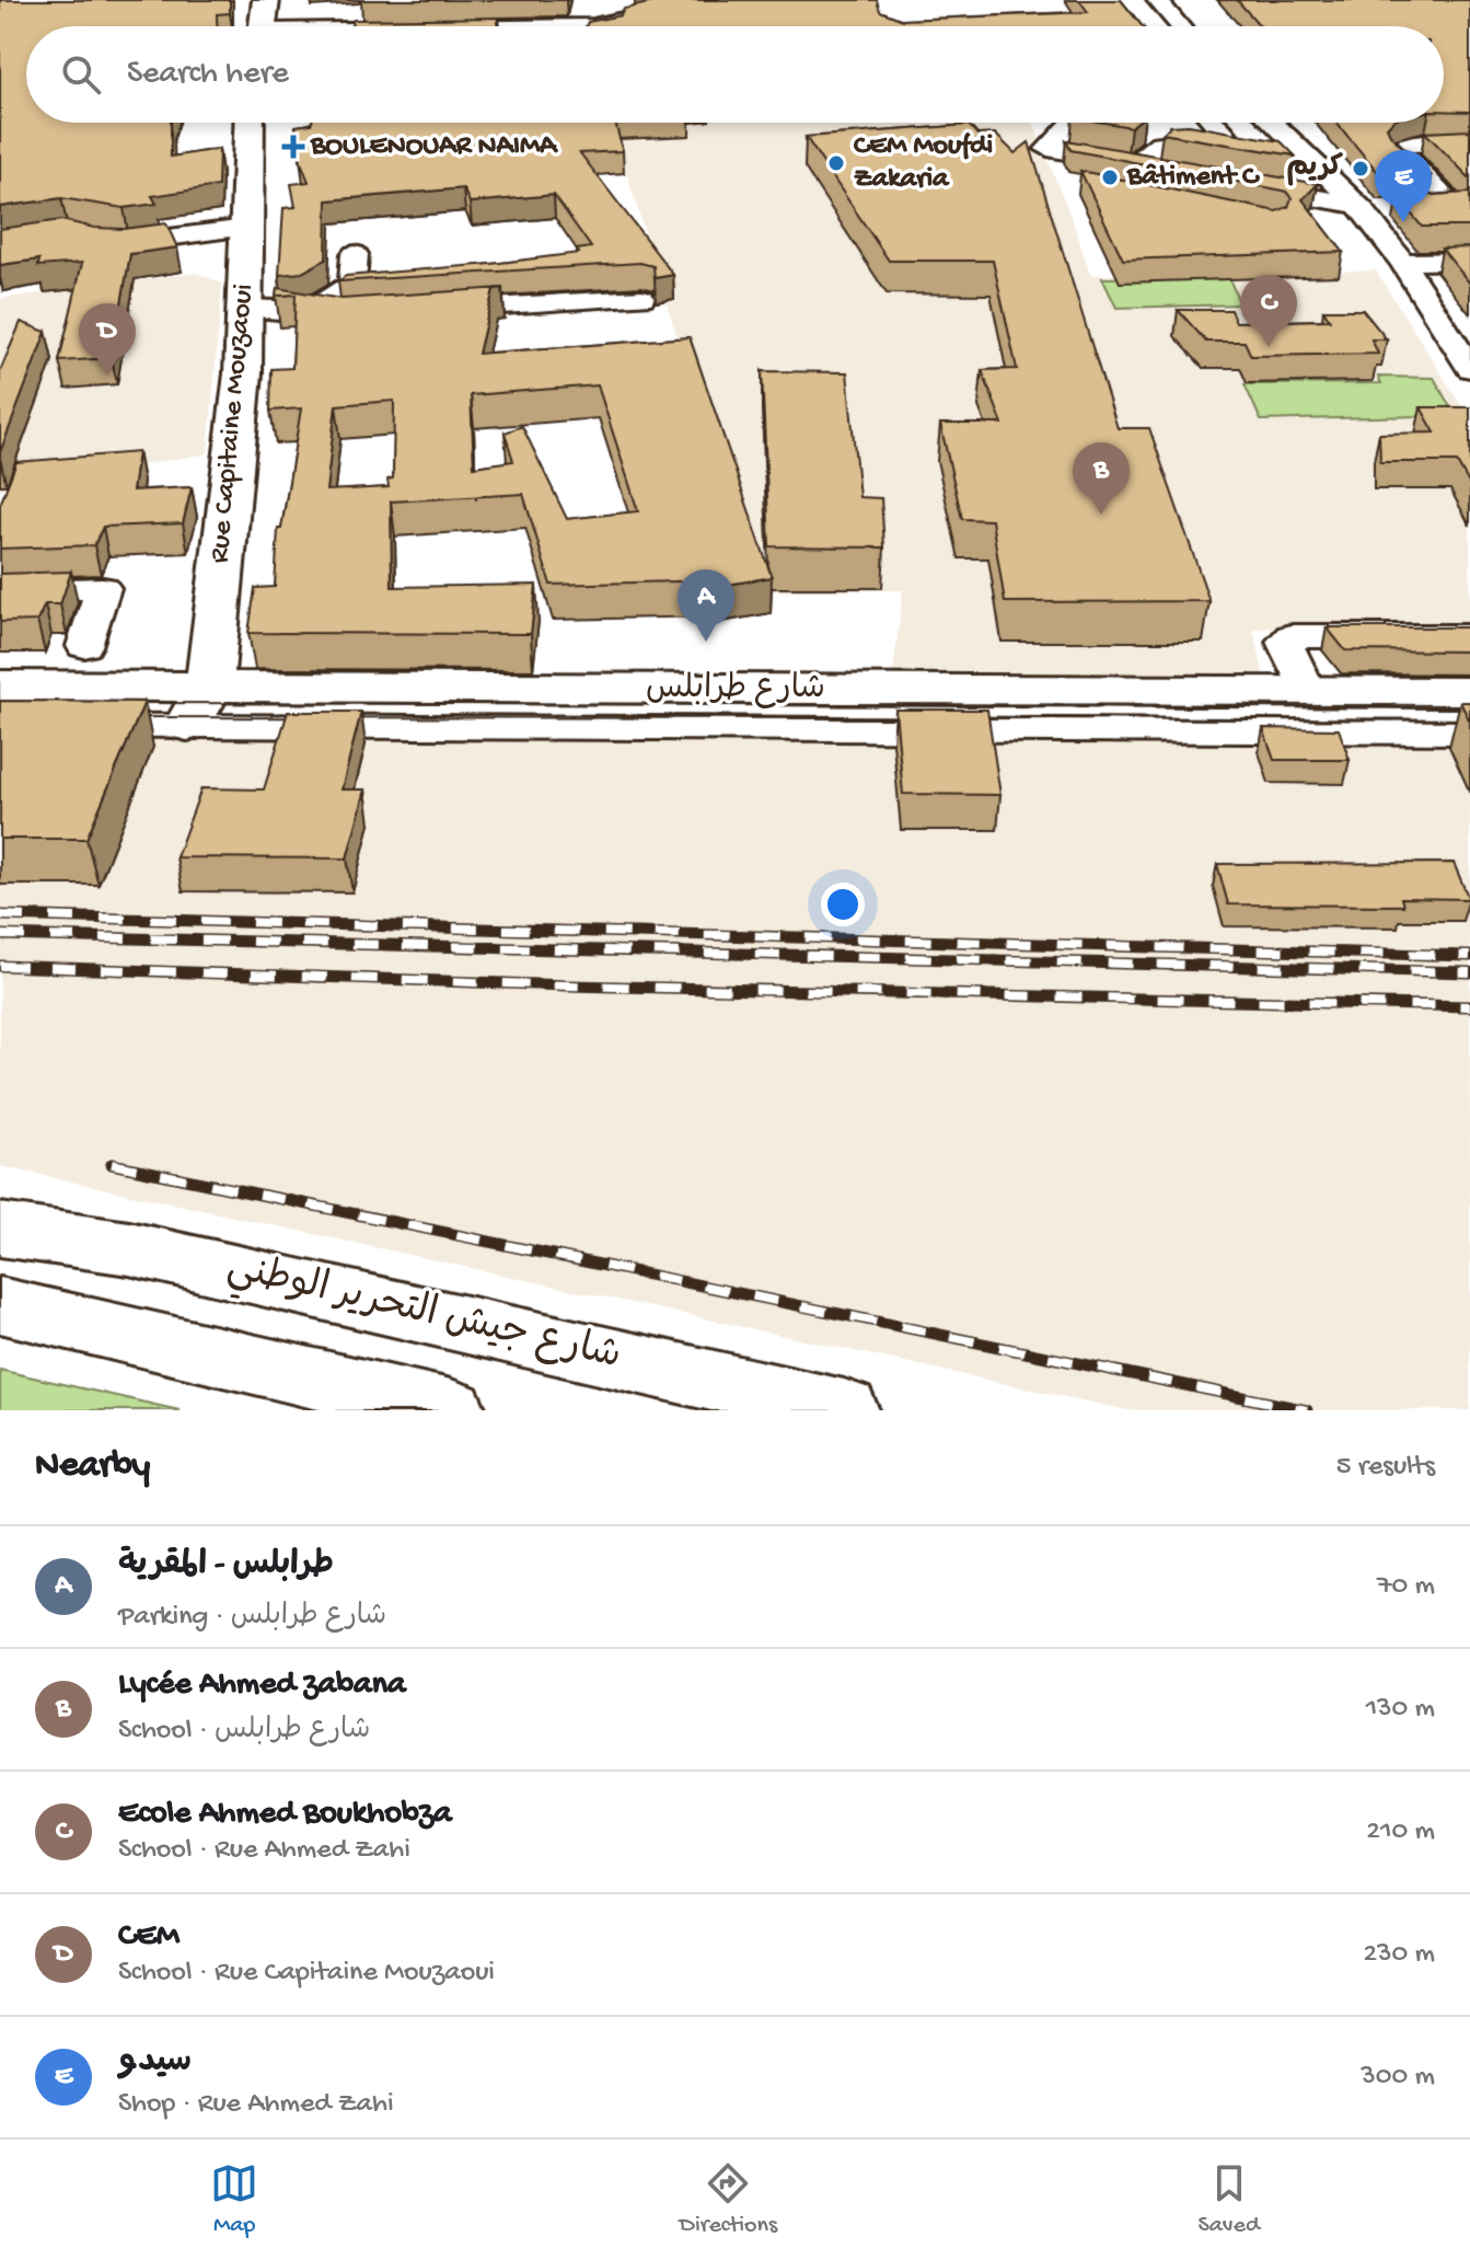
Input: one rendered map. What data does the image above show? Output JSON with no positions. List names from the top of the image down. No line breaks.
{"streets":{"main road":["Rue Capitaine Mouzaoui","شارع طرابلس","شارع جيش التحرير الوطني"]},"crossings":[["Rue Capitaine Mouzaoui","شارع طرابلس"]],"places":{"health":["BOULENOUAR NAIMA"],"other":["CEM Moufdi Zakaria","كريم","Bâtiment C"]},"page":{"search":"Search here","pins":["E","C","D","B","A"],"heading":["Nearby","5 results"],"list":[{"mark":"A","name":"طرابلس - المقرية","note":"Parking · شارع طرابلس","value":"70 m"},{"mark":"B","name":"Lycée Ahmed zabana","note":"School · شارع طرابلس","value":"130 m"},{"mark":"C","name":"Ecole Ahmed Boukhobza","note":"School · Rue Ahmed Zahi","value":"210 m"},{"mark":"D","name":"CEM","note":"School · Rue Capitaine Mouzaoui","value":"230 m"},{"mark":"E","name":"سيدو","note":"Shop · Rue Ahmed Zahi","value":"300 m"}],"nav":["Map","Directions","Saved"]}}
